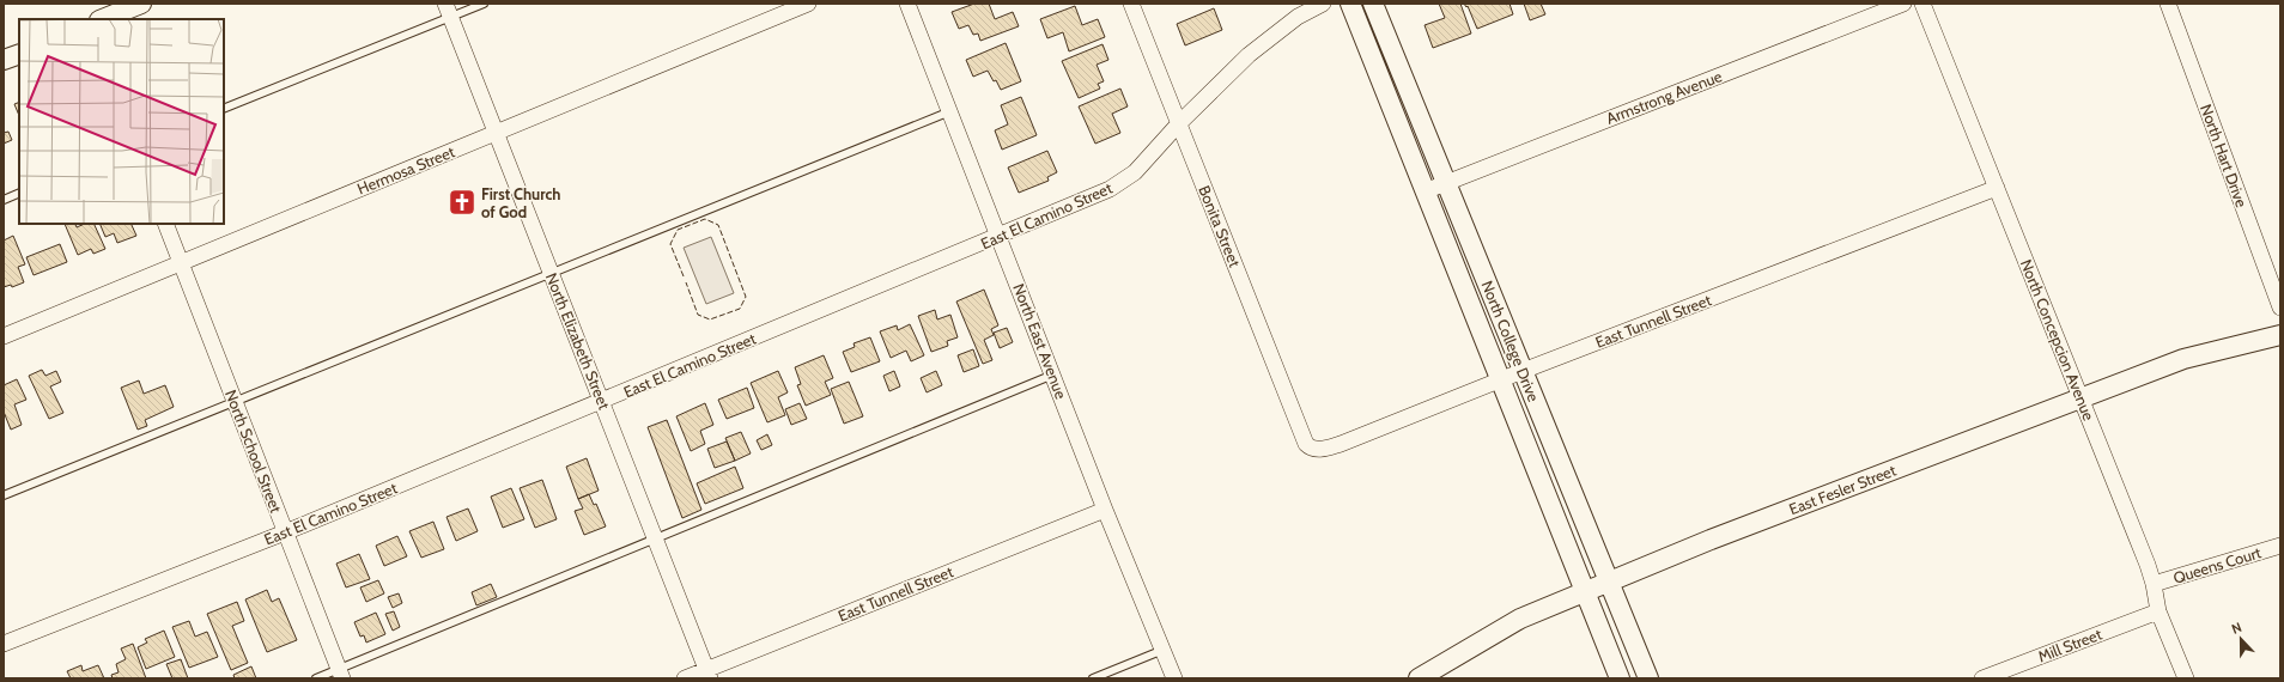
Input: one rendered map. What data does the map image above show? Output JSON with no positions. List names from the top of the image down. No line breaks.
{"streets":{"street":["Armstrong Avenue","North Hart Drive","Hermosa Street","East El Camino Street","Bonita Street","East Tunnell Street","North Concepcion Avenue","North Elizabeth Street","North East Avenue","North College Drive","North School Street","East Fesler Street","Queens Court","Mill Street"]},"crossings":[["Armstrong Avenue","North College Drive"],["Hermosa Street","North Elizabeth Street"],["Hermosa Street","North School Street"],["East El Camino Street","Bonita Street"],["East El Camino Street","North Elizabeth Street"],["East El Camino Street","North East Avenue"],["East El Camino Street","North School Street"],["Bonita Street","East Tunnell Street"],["East Tunnell Street","North Concepcion Avenue"],["East Tunnell Street","North Elizabeth Street"],["East Tunnell Street","North East Avenue"],["East Tunnell Street","North College Drive"],["North Concepcion Avenue","East Fesler Street"],["North Concepcion Avenue","Queens Court"],["North Concepcion Avenue","Mill Street"],["North College Drive","East Fesler Street"]],"places":{"church":["First Church of God"]},"north":"top"}
